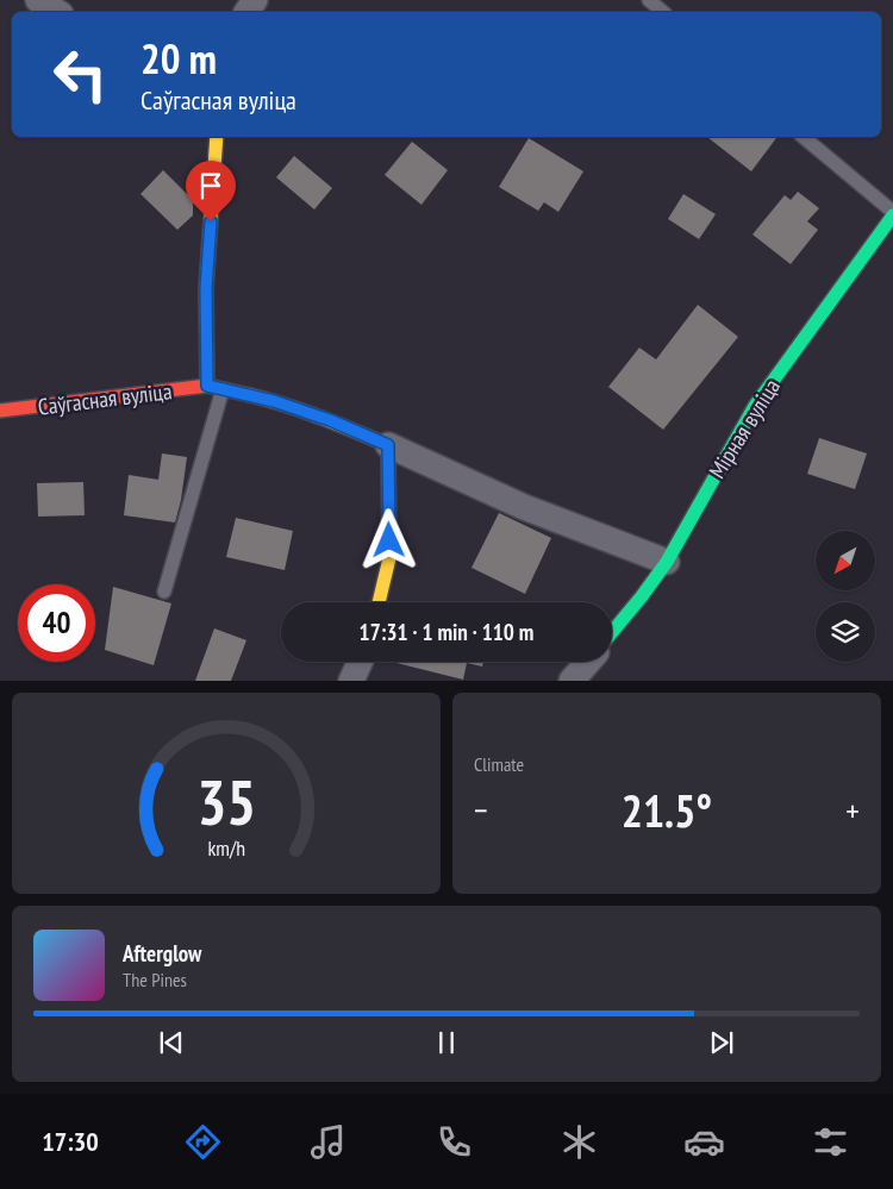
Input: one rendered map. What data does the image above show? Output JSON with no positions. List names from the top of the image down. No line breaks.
{"streets":{"street":["Саўгасная вуліца","Мірная вуліца"]},"north":"bottom left","page":{"turn":["20 m","Саўгасная вуліца"],"limit":"40","trip":"17:31 · 1 min · 110 m","tile":"Climate","heat":["−","21.5°","+"],"song":["Afterglow","The Pines"],"tabs":"17:30","gauge":["35","km/h"]}}
